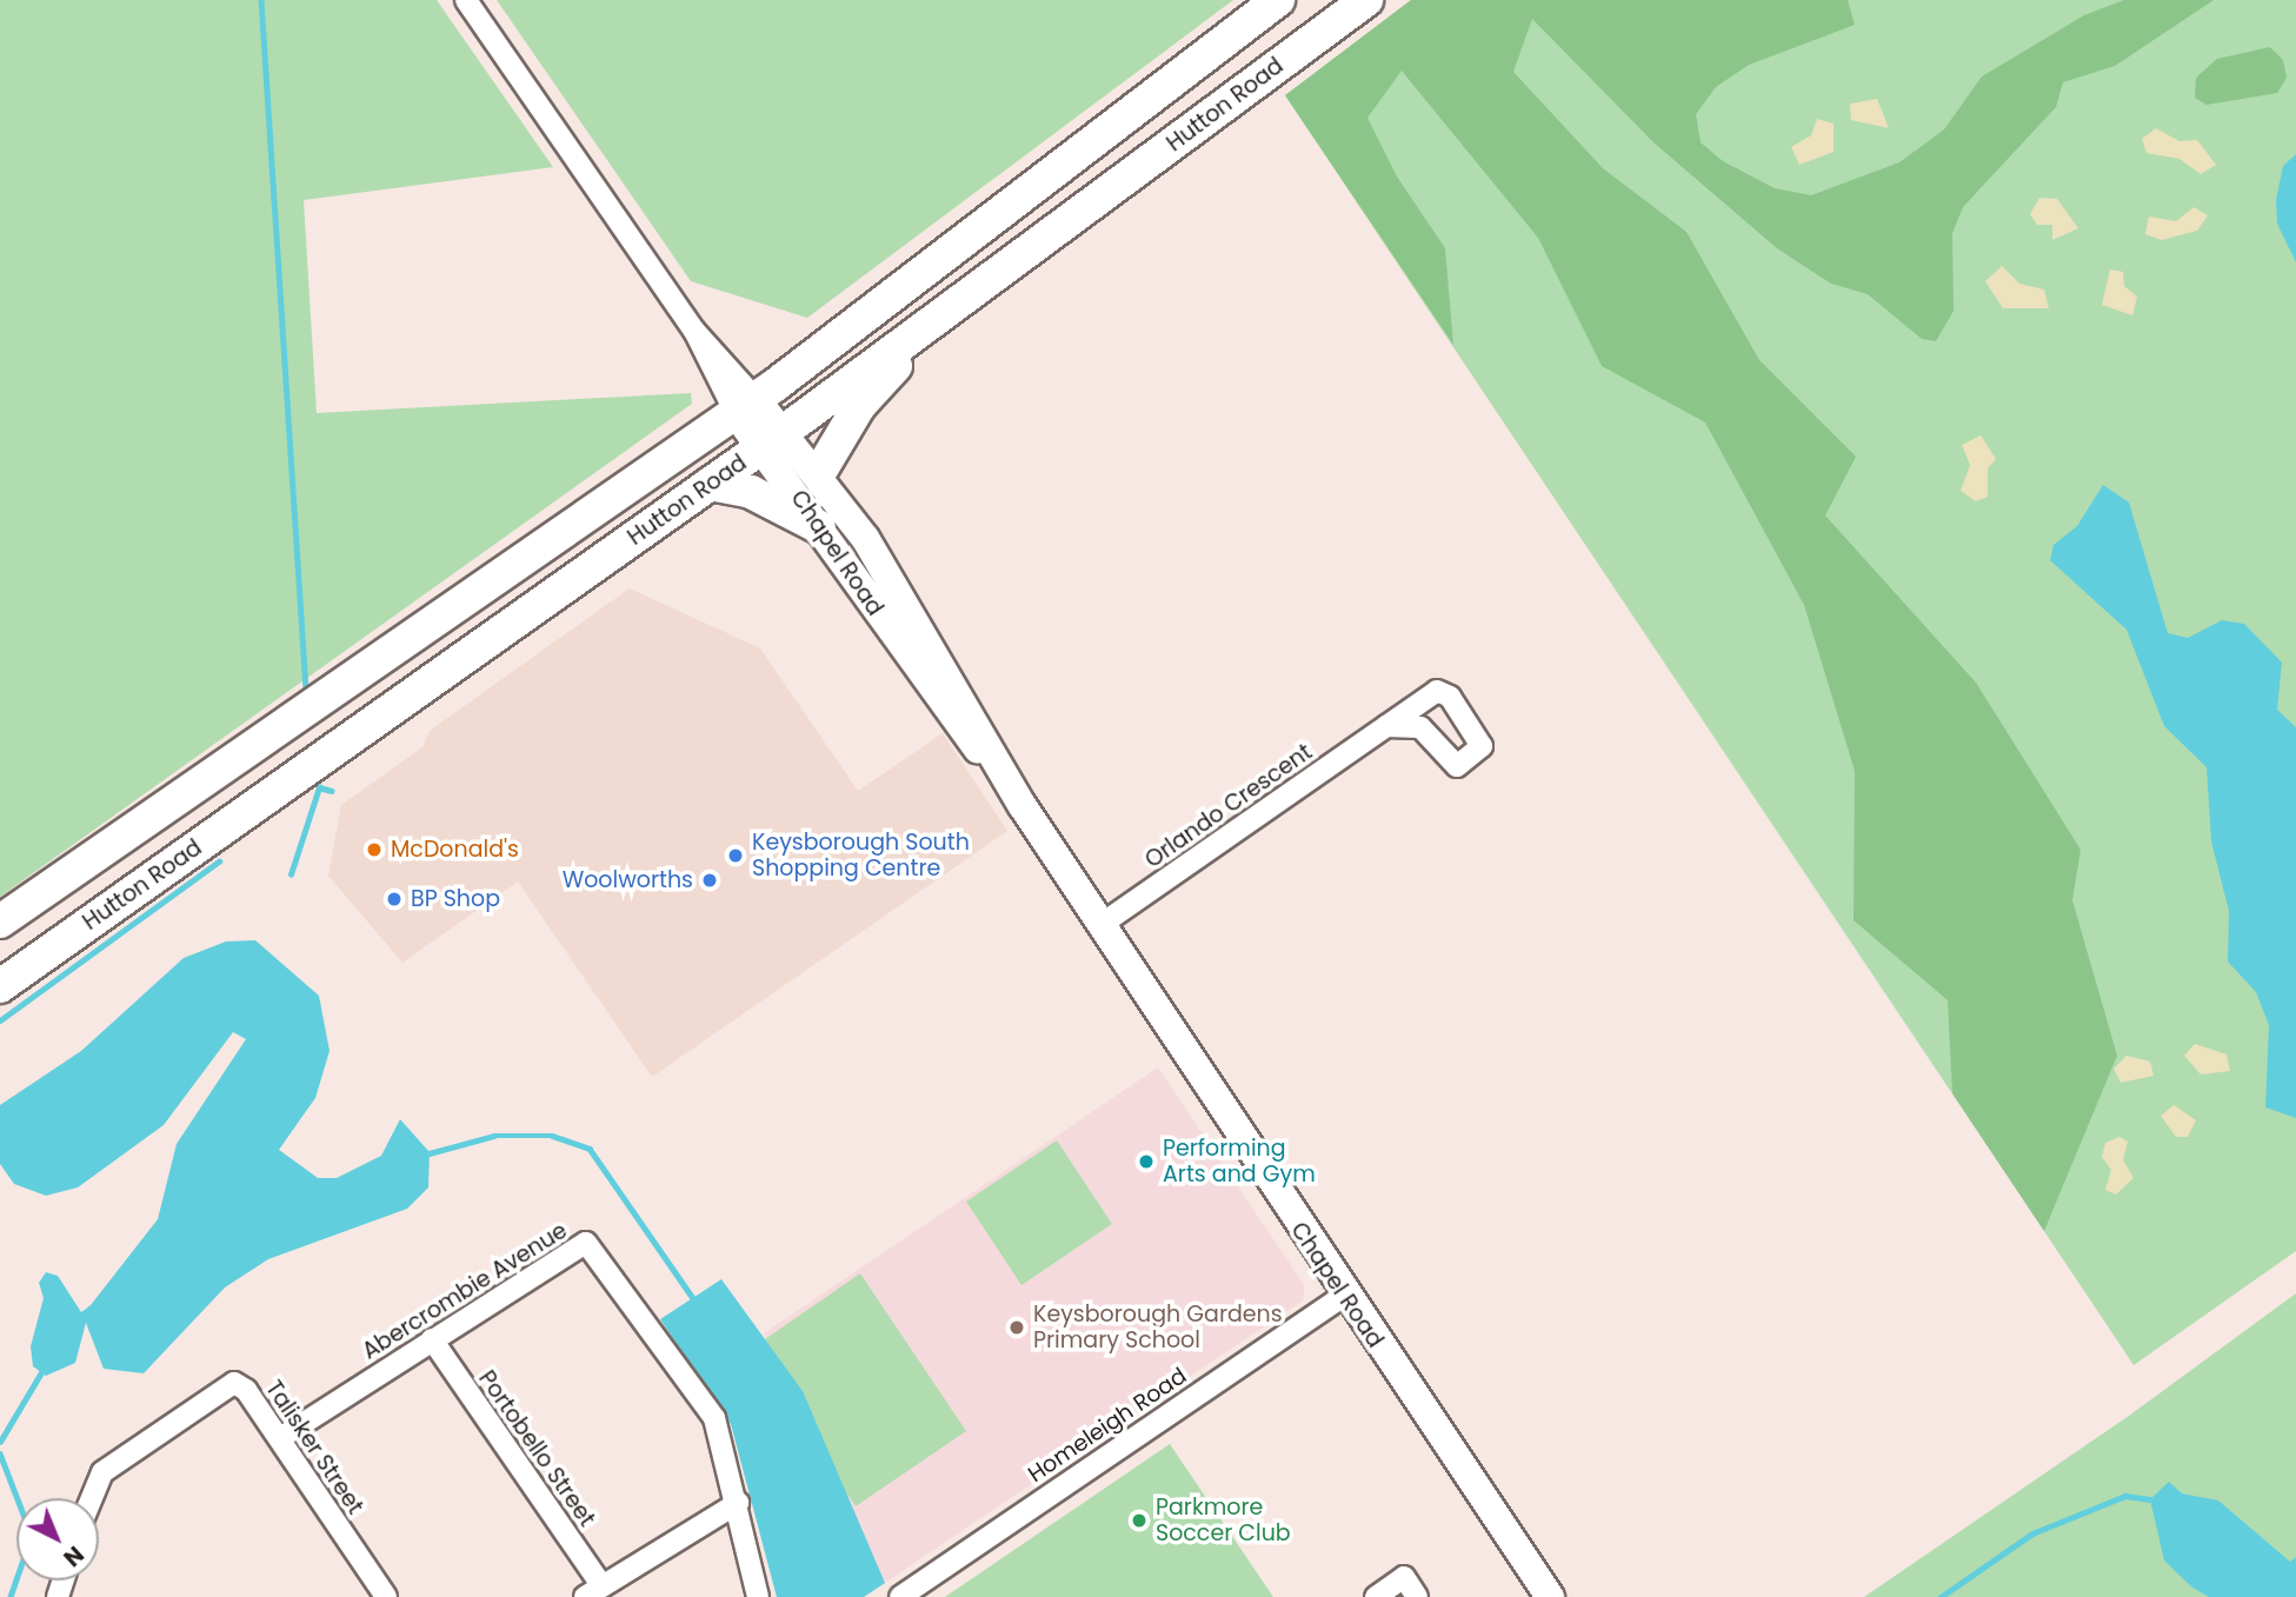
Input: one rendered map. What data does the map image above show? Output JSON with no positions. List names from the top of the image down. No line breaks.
{"streets":{"main road":["Hutton Road","Chapel Road"],"street":["Orlando Crescent","Abercrombie Avenue","Homeleigh Road","Talisker Street","Portobello Street"]},"crossings":[["Hutton Road","Chapel Road"],["Chapel Road","Orlando Crescent"],["Chapel Road","Homeleigh Road"],["Abercrombie Avenue","Talisker Street"],["Abercrombie Avenue","Portobello Street"]],"places":["McDonald's","Keysborough South Shopping Centre","Woolworths","BP Shop","Performing Arts and Gym","Keysborough Gardens Primary School","Parkmore Soccer Club"],"north":"bottom right"}
